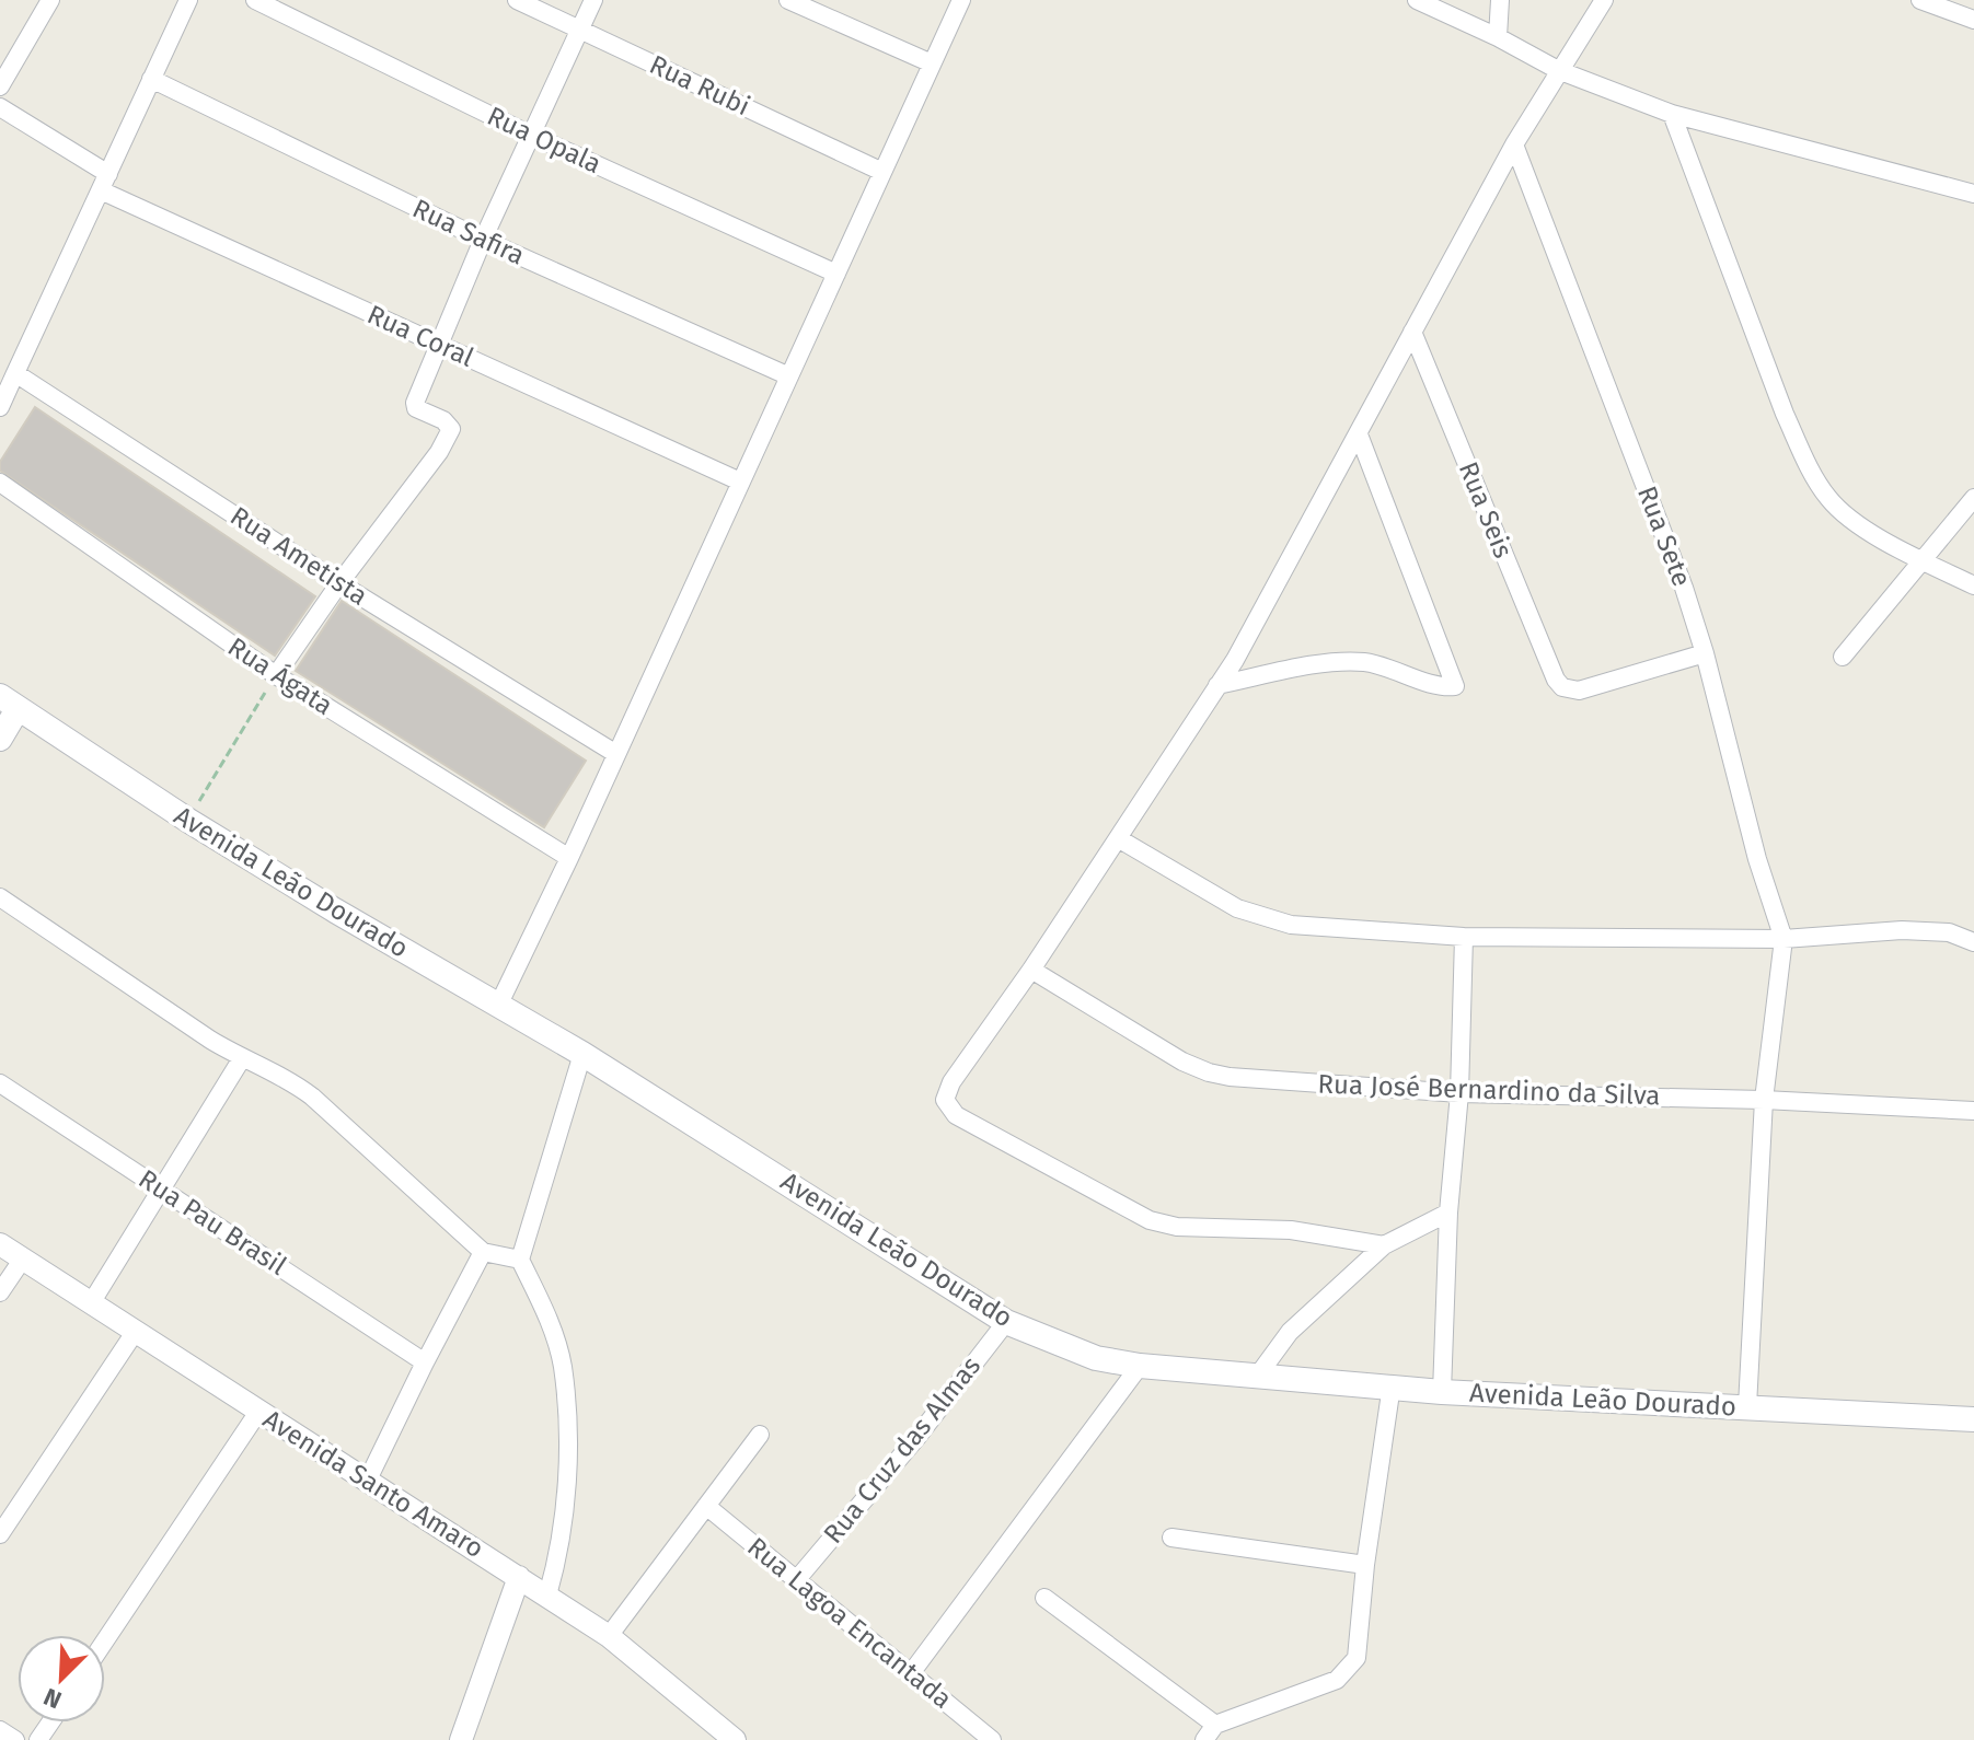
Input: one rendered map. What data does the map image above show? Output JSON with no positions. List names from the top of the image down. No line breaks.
{"streets":{"main road":["Avenida Leão Dourado"],"street":["Rua Rubi","Rua Opala","Rua Safira","Rua Coral","Rua Seis","Rua Sete","Rua Ametista","Rua Ágata","Rua José Bernardino da Silva","Rua Pau Brasil","Rua Cruz das Almas","Avenida Santo Amaro","Rua Lagoa Encantada"]},"crossings":[["Rua Seis","Rua Sete"],["Avenida Leão Dourado","Rua Cruz das Almas"],["Rua Cruz das Almas","Rua Lagoa Encantada"]],"north":"bottom left"}
